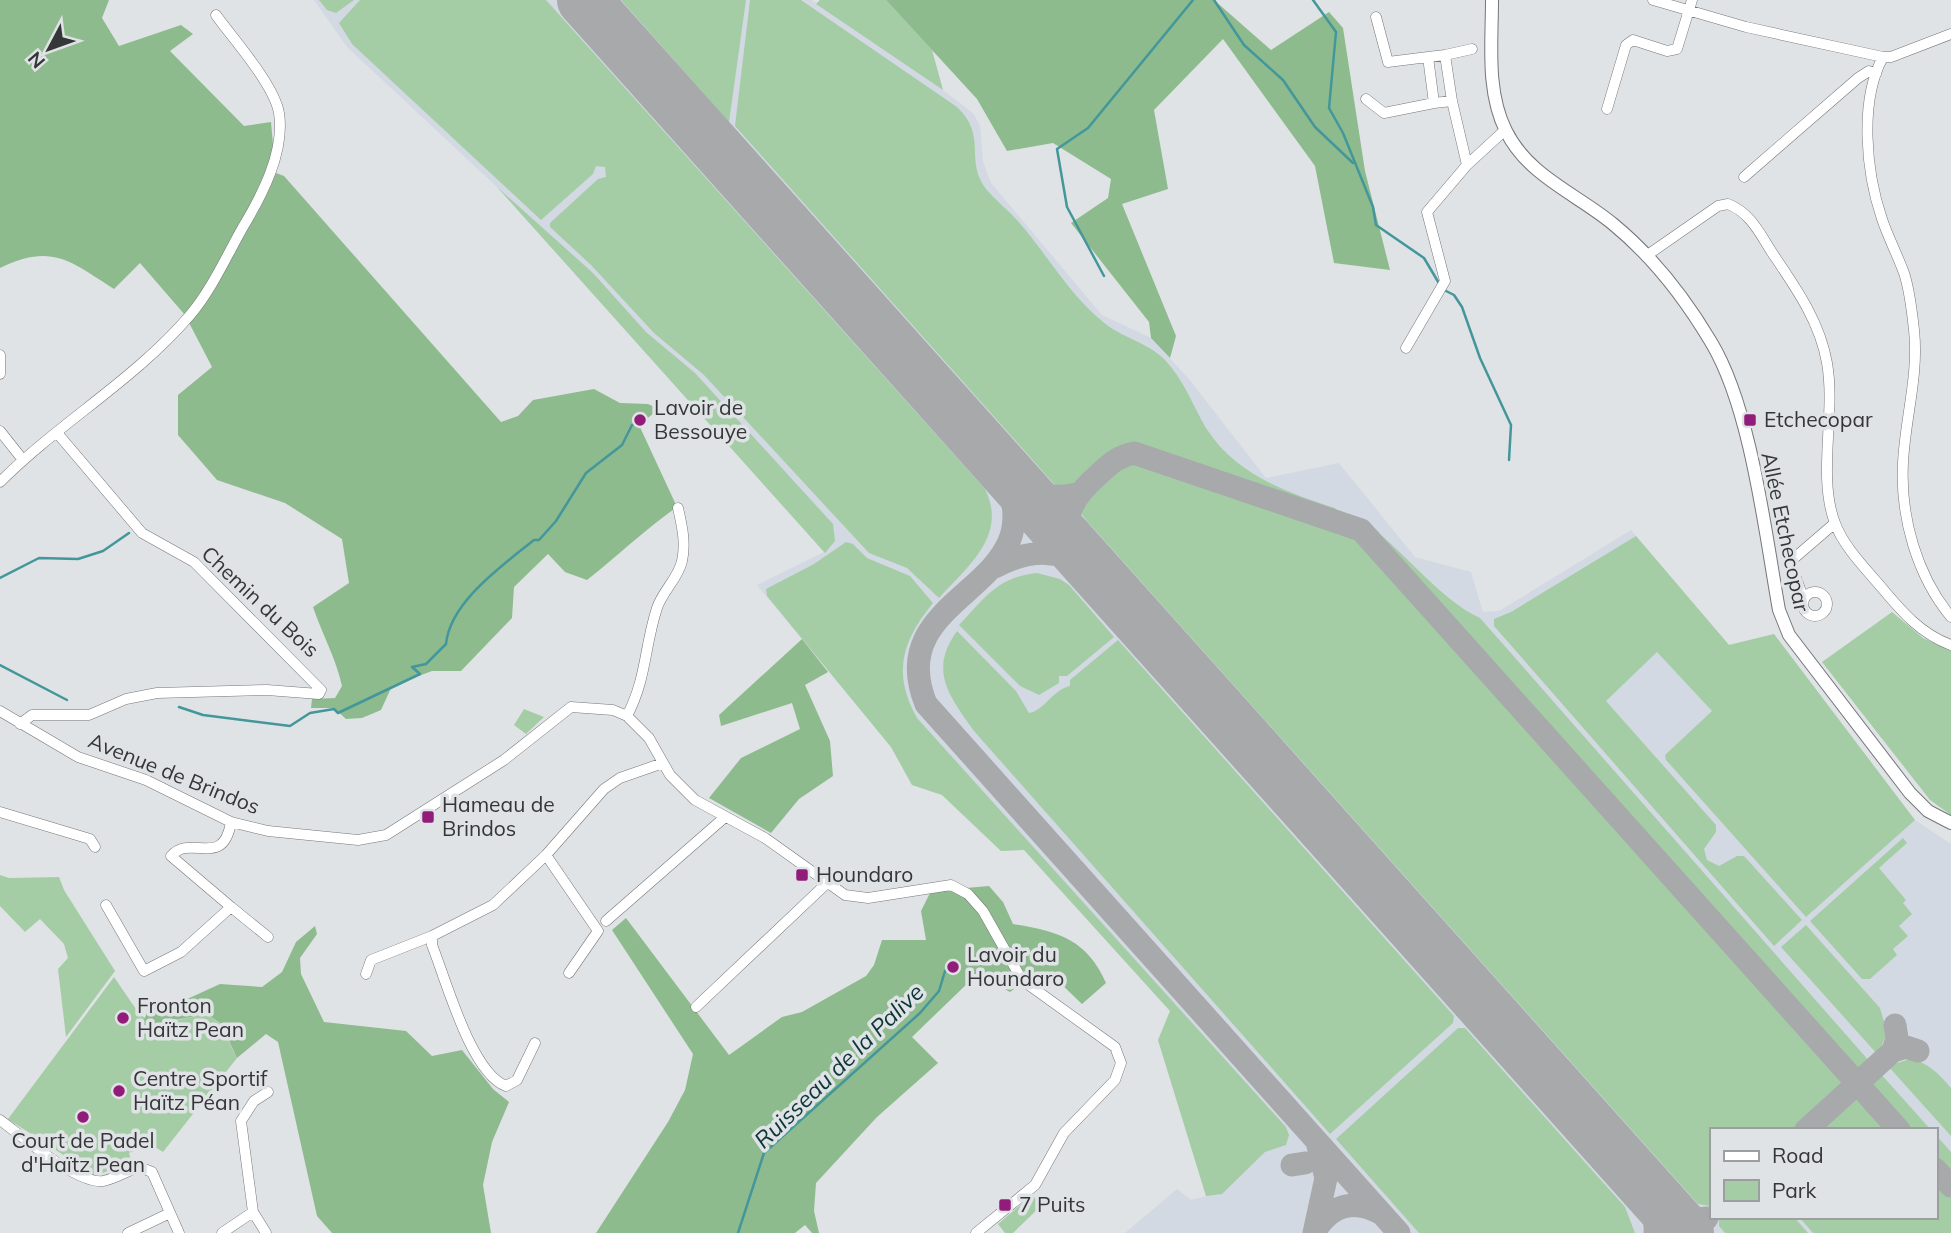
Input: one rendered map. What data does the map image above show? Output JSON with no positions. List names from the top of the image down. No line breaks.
{"streets":{"street":["Allée Etchecopar","Chemin du Bois","Avenue de Brindos"]},"crossings":[["Chemin du Bois","Avenue de Brindos"]],"water":["Ruisseau de la Palive"],"places":{"other":["Lavoir de Bessouye","Lavoir du Houndaro","Fronton Haïtz Pean","Centre Sportif Haïtz Péan","Court de Padel d'Haïtz Pean"],"transit":["Etchecopar","Hameau de Brindos","Houndaro","7 Puits"]},"legend":["Road","Park"],"north":"bottom left"}
